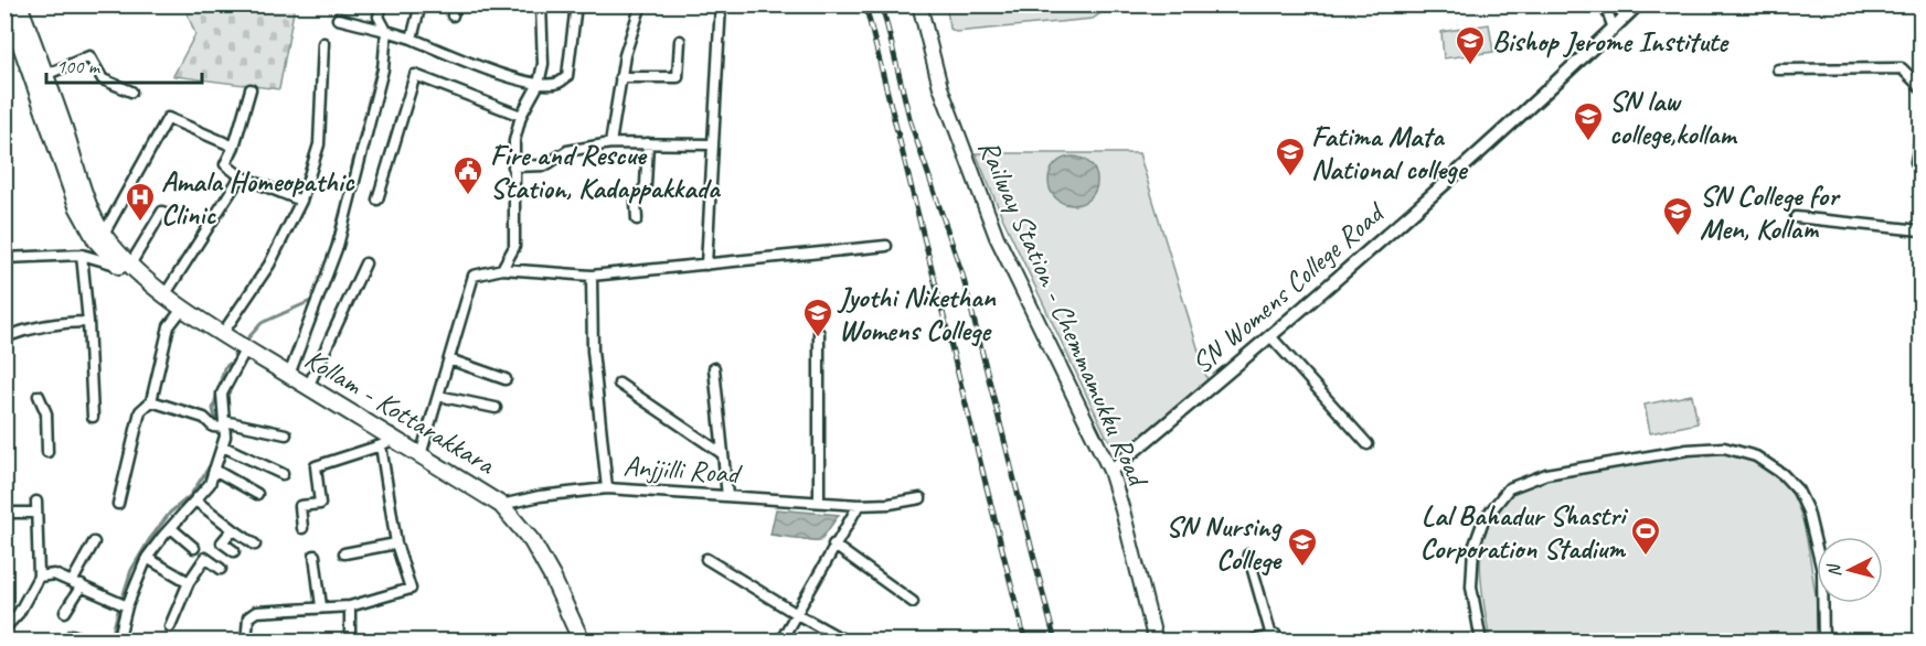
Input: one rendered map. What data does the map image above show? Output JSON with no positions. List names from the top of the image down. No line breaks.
{"streets":{"main road":["Railway Station - Chemmamukku Road","Kollam - Kottarakkara"],"street":["SN Womens College Road","Anjjilli Road"]},"crossings":[["SN Womens College Road","Railway Station - Chemmamukku Road"],["Kollam - Kottarakkara","Anjjilli Road"]],"places":{"school or university":["Bishop Jerome Institute","SN law college,kollam","Fatima Mata National college","SN College for Men, Kollam","Jyothi Nikethan Womens College","SN Nursing College"],"public building":["Fire and Rescue Station, Kadappakkada"],"hospital":["Amala Homeopathic Clinic"],"sports":["Lal Bahadur Shastri Corporation Stadium"]},"scale_bar":"100 m","north":"left"}
